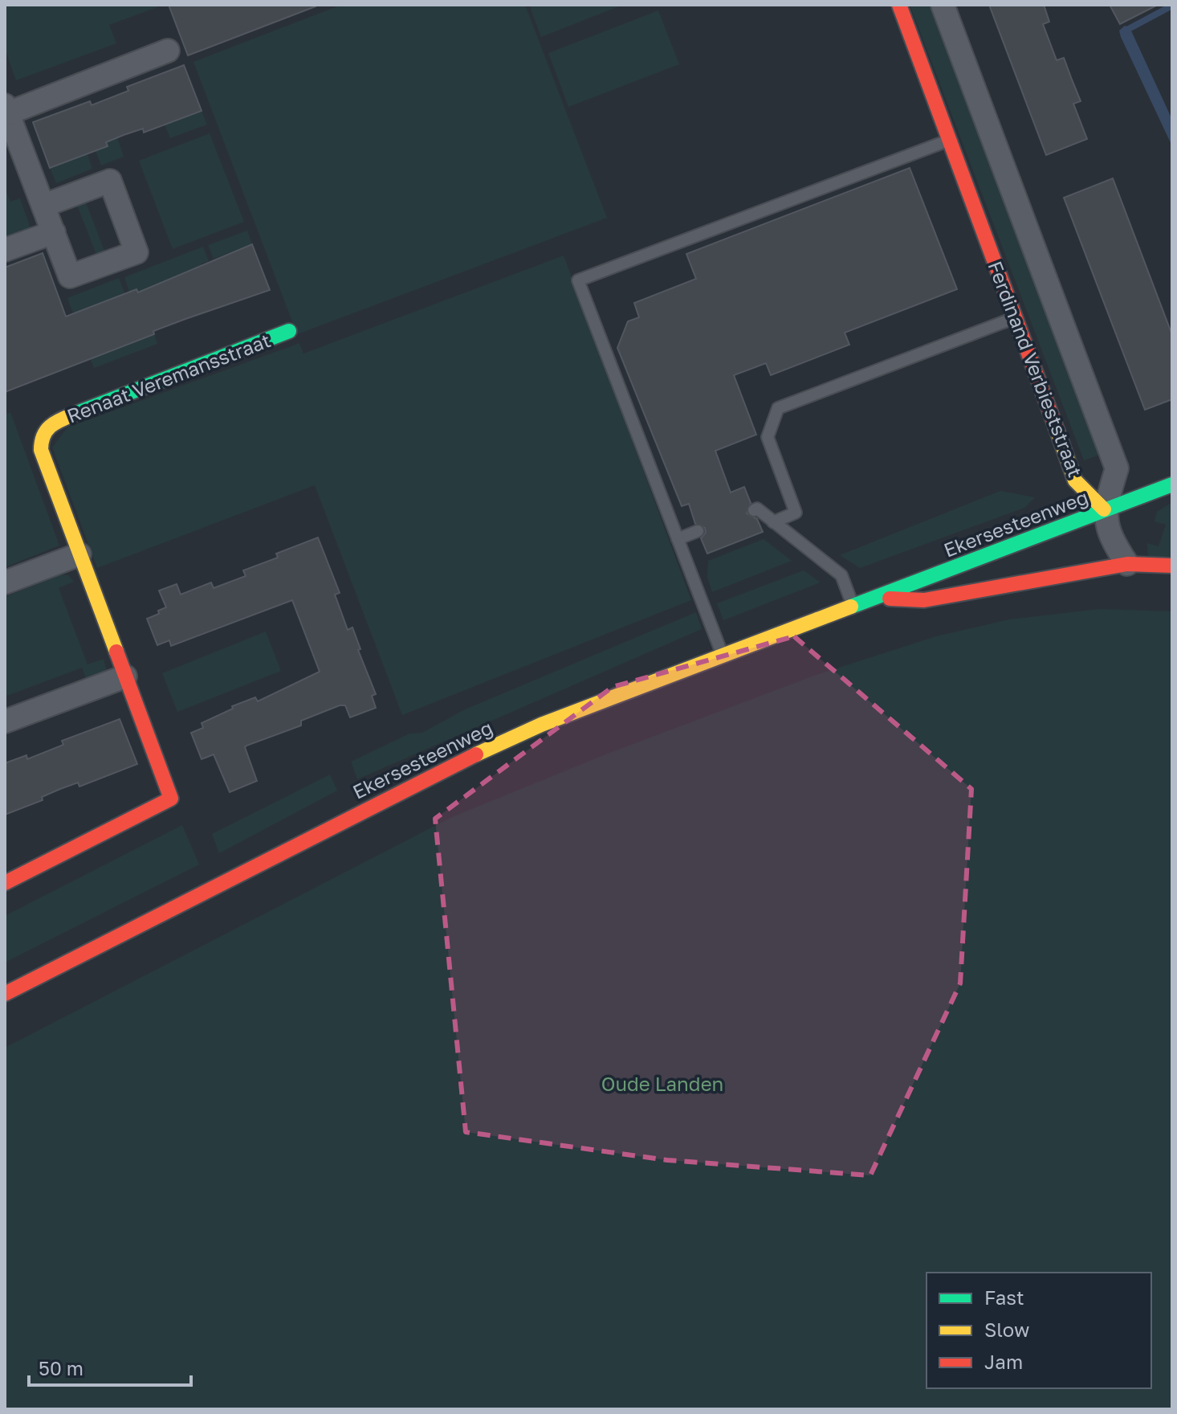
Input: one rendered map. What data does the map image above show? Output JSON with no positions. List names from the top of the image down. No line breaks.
{"streets":{"main road":["Ferdinand Verbieststraat","Renaat Veremansstraat","Ekersesteenweg"]},"crossings":[["Ferdinand Verbieststraat","Ekersesteenweg"]],"parks":["Oude Landen"],"legend":["Fast","Slow","Jam"],"scale_bar":"50 m"}
